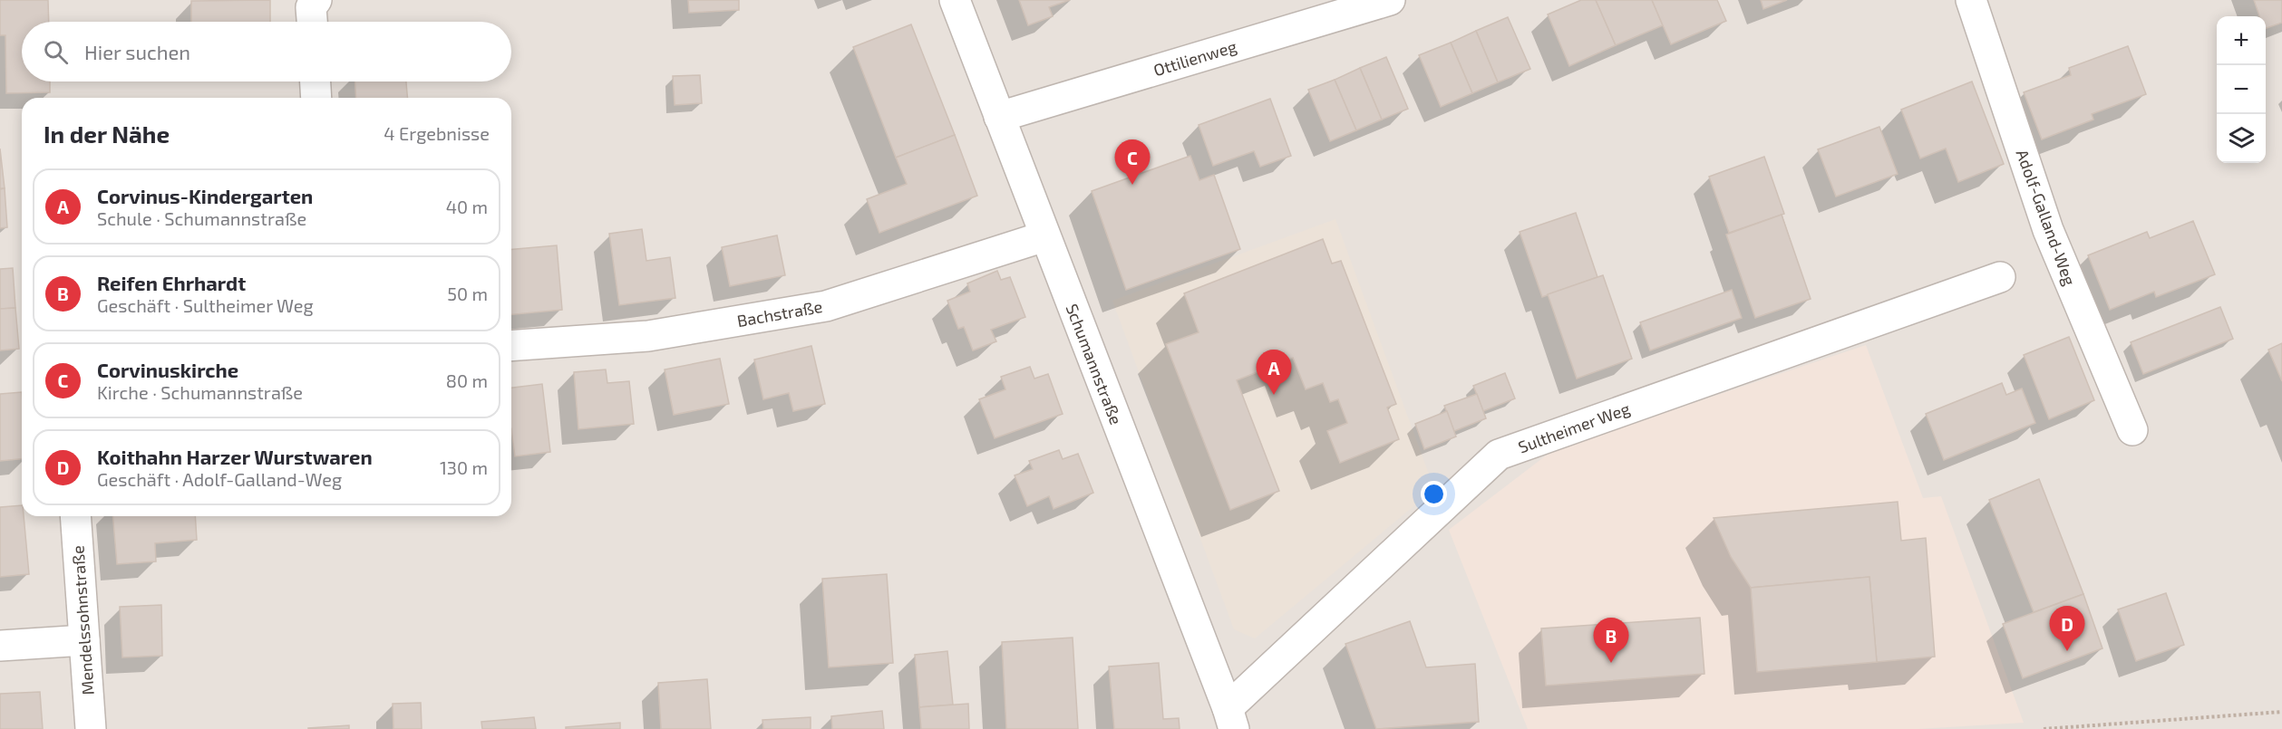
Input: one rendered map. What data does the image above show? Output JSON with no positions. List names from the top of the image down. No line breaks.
{"streets":{"street":["Ottilienweg","Adolf-Galland-Weg","Bachstraße","Schumannstraße","Sultheimer Weg","Mendelssohnstraße"]},"crossings":[["Ottilienweg","Schumannstraße"],["Bachstraße","Schumannstraße"],["Schumannstraße","Sultheimer Weg"]],"page":{"map_buttons":["+","−"],"search":"Hier suchen","heading":["In der Nähe","4 Ergebnisse"],"pins":["C","A","D","B"],"list":[{"mark":"A","name":"Corvinus-Kindergarten","note":"Schule · Schumannstraße","value":"40 m"},{"mark":"B","name":"Reifen Ehrhardt","note":"Geschäft · Sultheimer Weg","value":"50 m"},{"mark":"C","name":"Corvinuskirche","note":"Kirche · Schumannstraße","value":"80 m"},{"mark":"D","name":"Koithahn Harzer Wurstwaren","note":"Geschäft · Adolf-Galland-Weg","value":"130 m"}]}}
